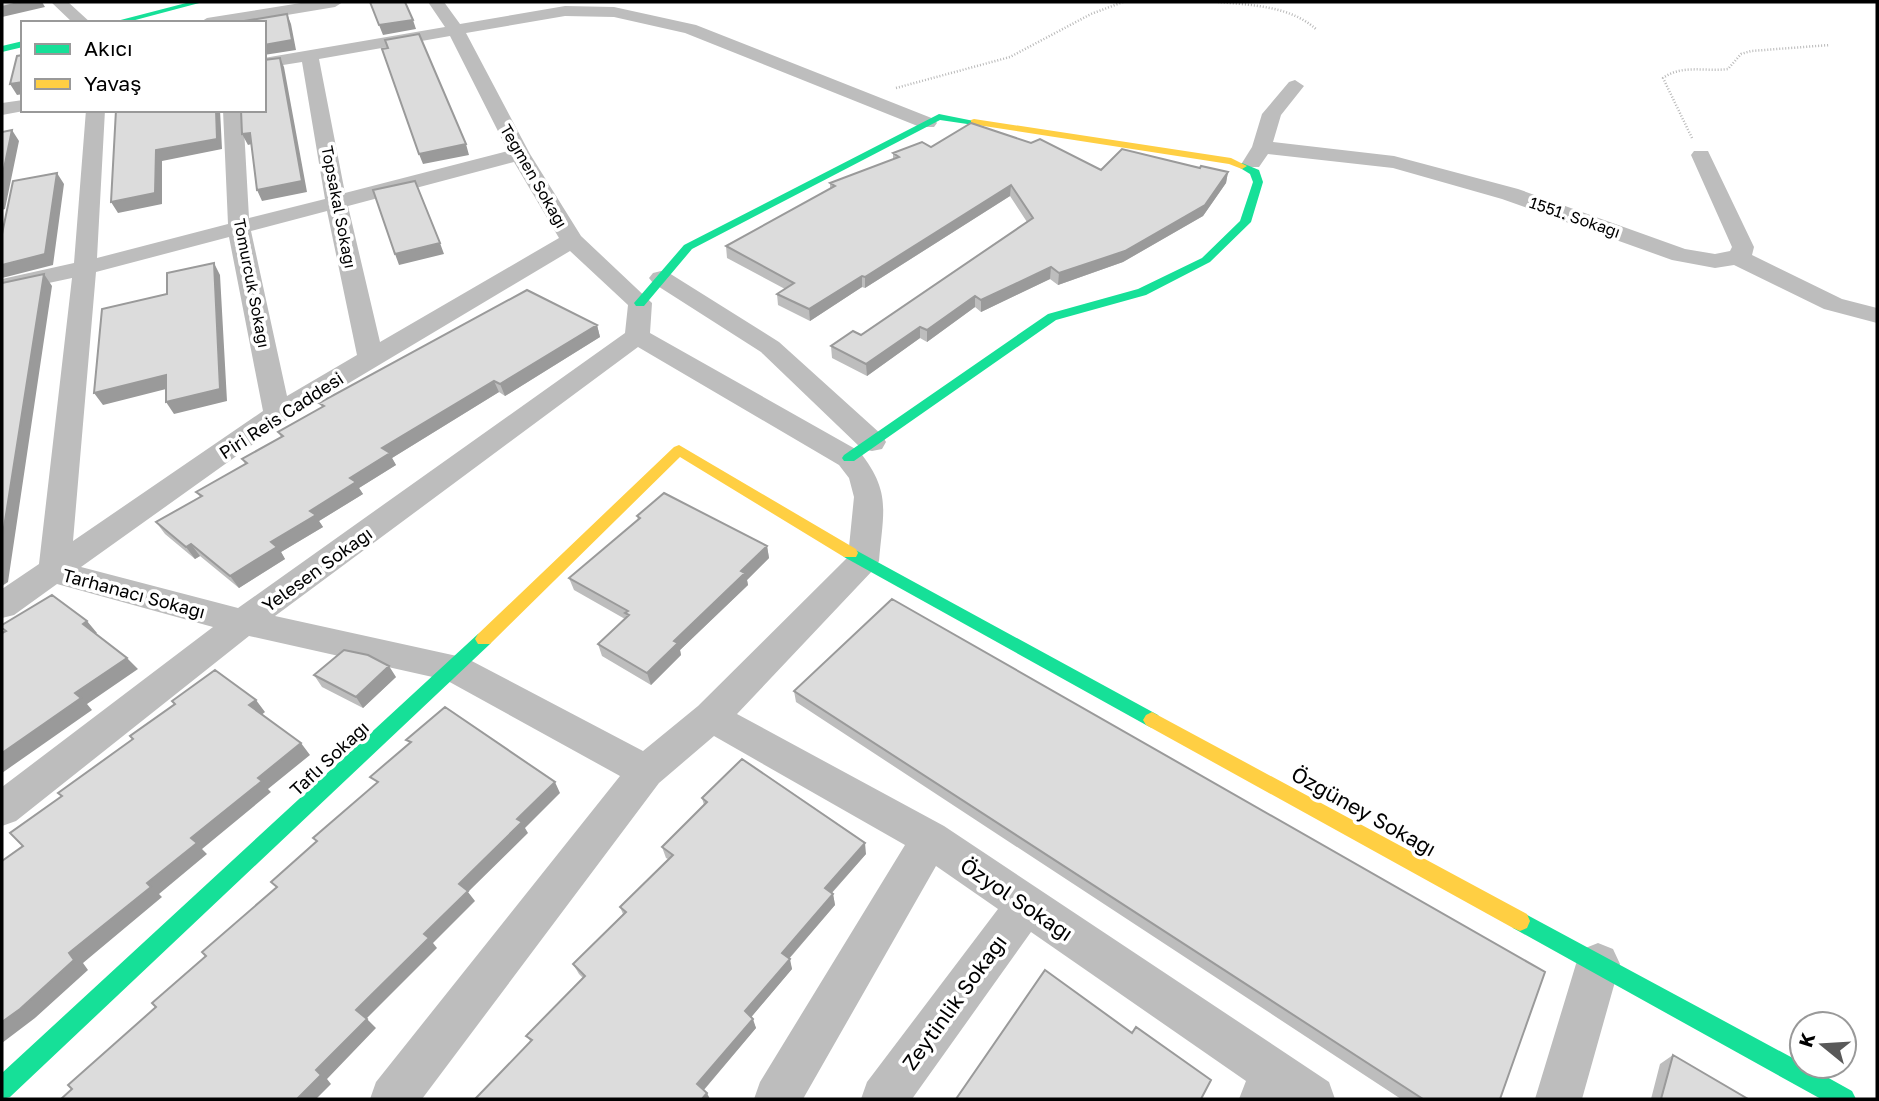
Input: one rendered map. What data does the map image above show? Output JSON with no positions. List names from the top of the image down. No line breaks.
{"streets":{"street":["Teğmen Sokağı","Topsakal Sokağı","1551. Sokağı","Tomurcuk Sokağı","Piri Reis Caddesi","Yelesen Sokağı","Tarhanacı Sokağı","Taflı Sokağı","Özgüney Sokağı","Özyol Sokağı","Zeytinlik Sokağı"]},"crossings":[["Teğmen Sokağı","Piri Reis Caddesi"],["Topsakal Sokağı","Piri Reis Caddesi"],["Tomurcuk Sokağı","Piri Reis Caddesi"],["Piri Reis Caddesi","Tarhanacı Sokağı"],["Yelesen Sokağı","Tarhanacı Sokağı"],["Tarhanacı Sokağı","Taflı Sokağı"],["Taflı Sokağı","Özgüney Sokağı"],["Özyol Sokağı","Zeytinlik Sokağı"]],"legend":["Akıcı","Yavaş"],"north":"left"}
